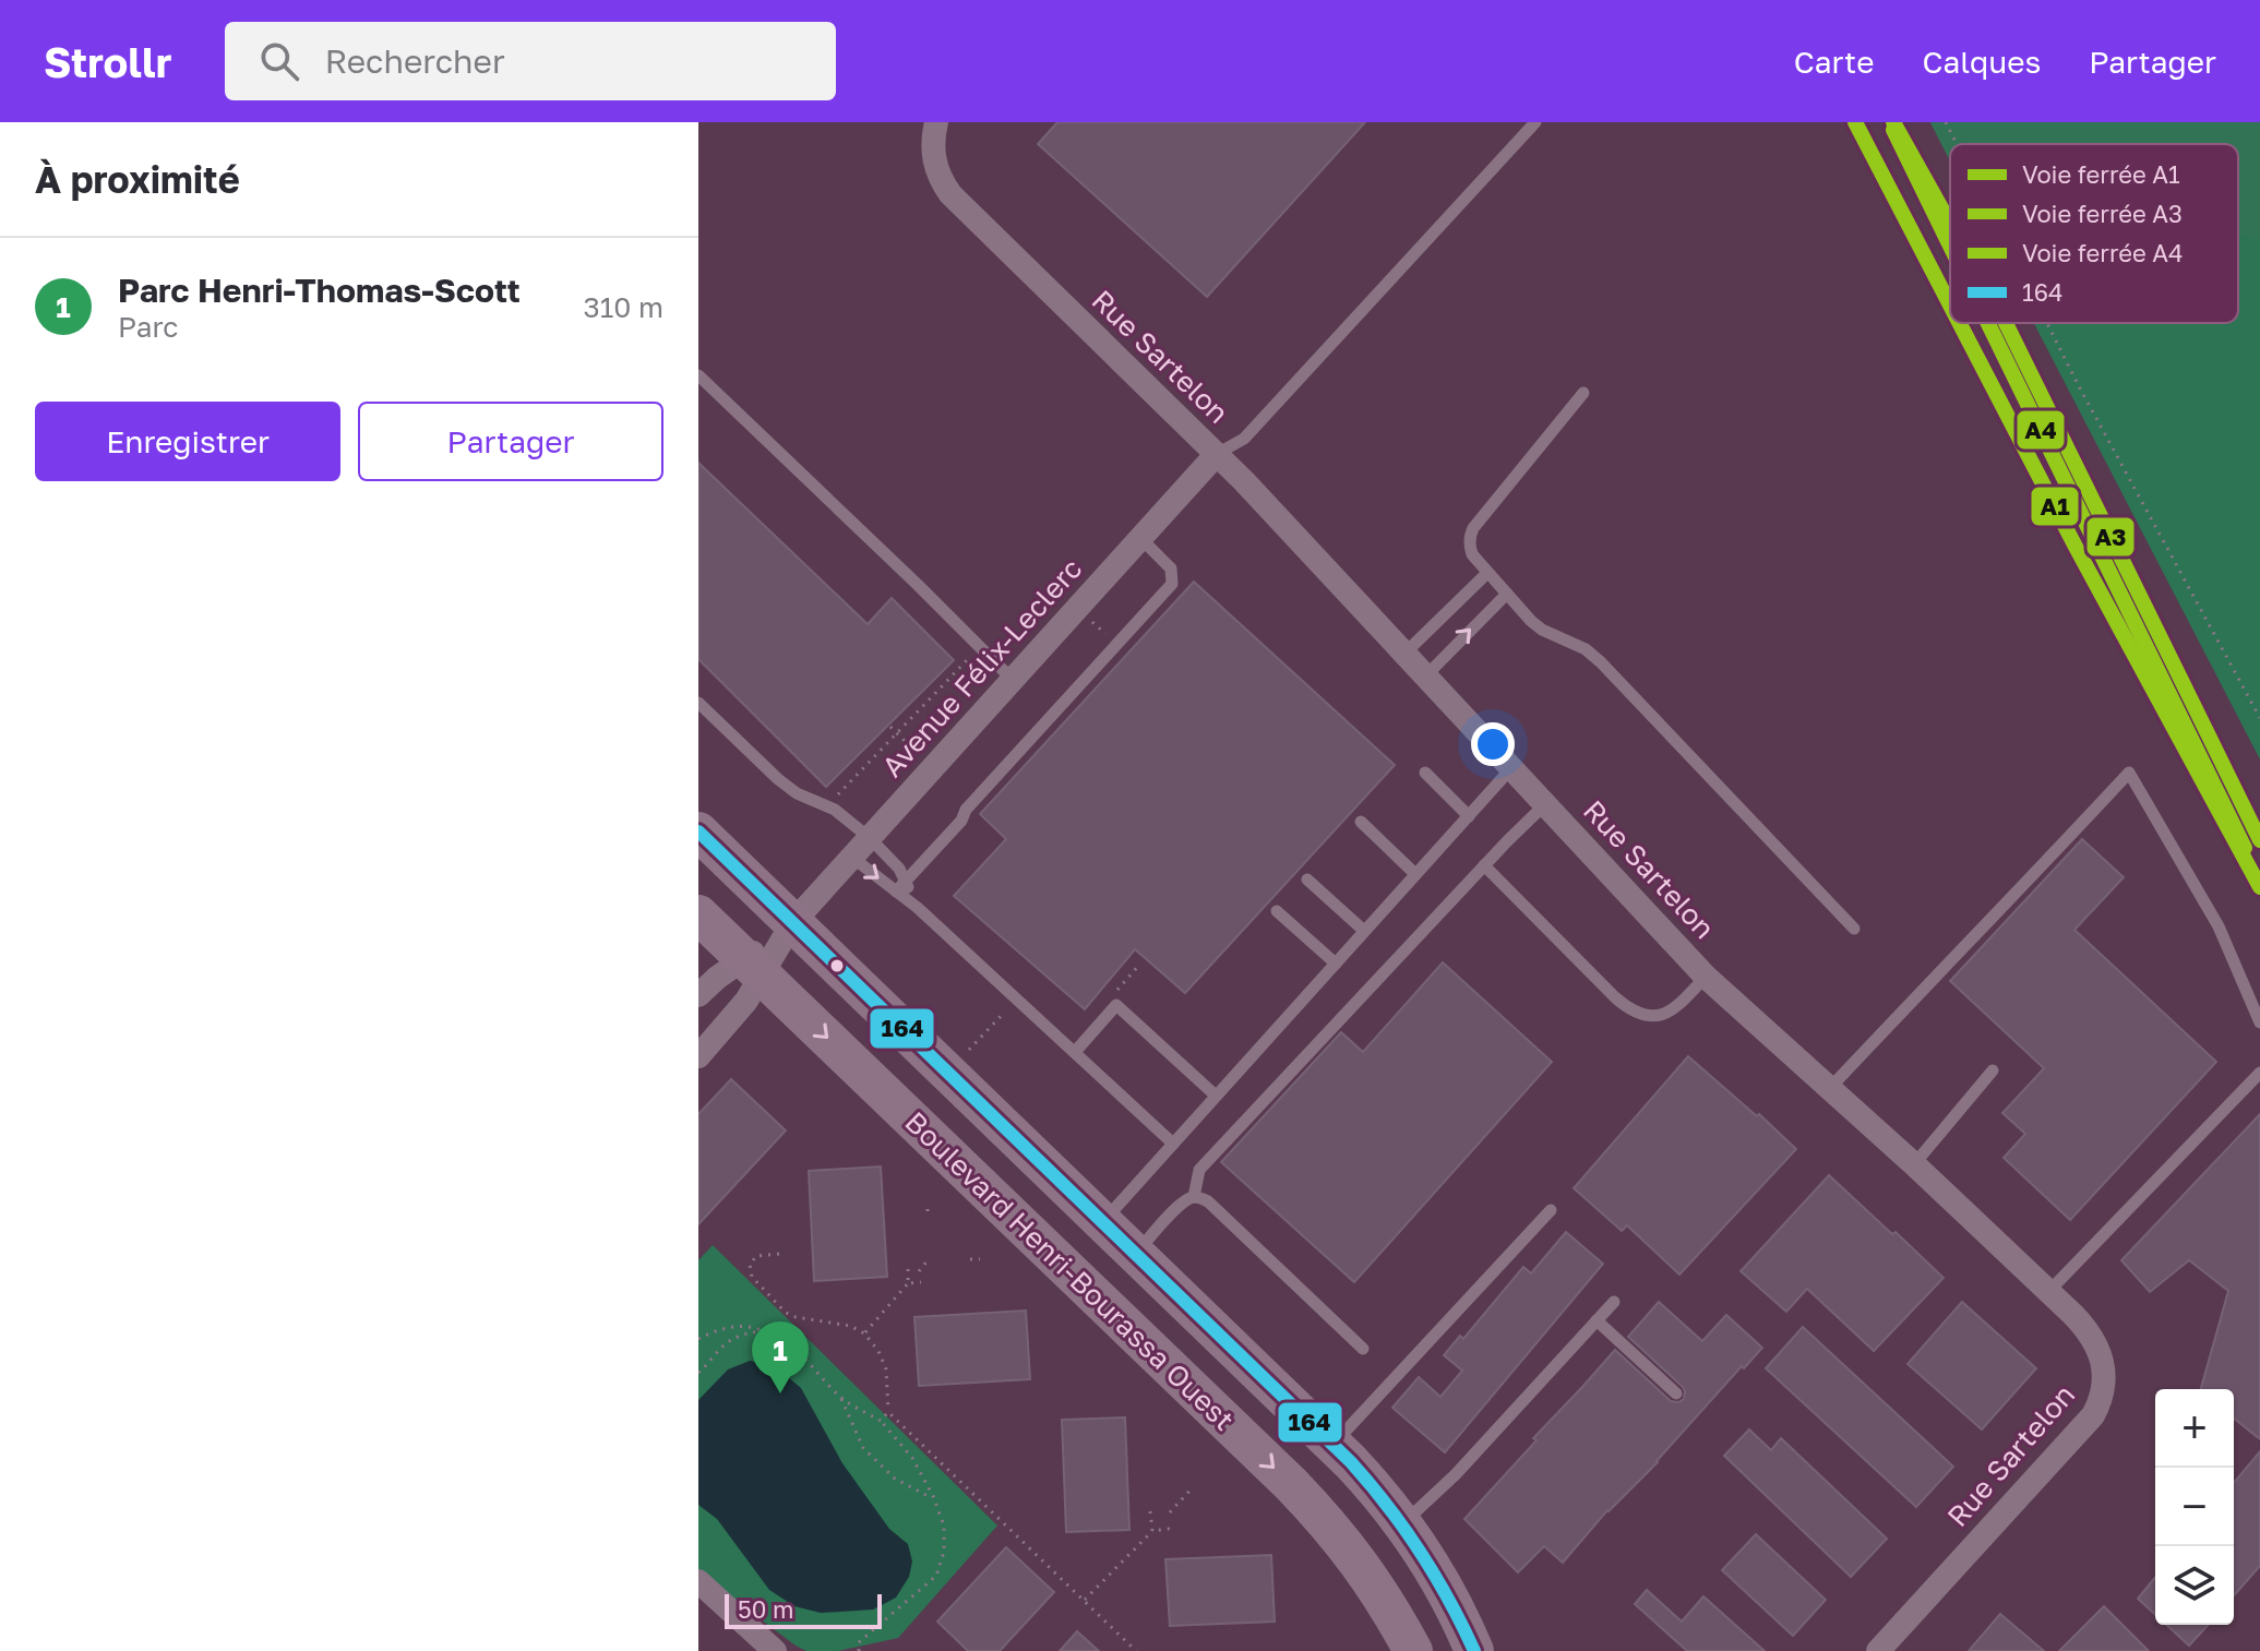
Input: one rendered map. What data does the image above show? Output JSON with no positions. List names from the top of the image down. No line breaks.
{"streets":{"main road":["Boulevard Henri-Bourassa Ouest"],"street":["Rue Sartelon","Avenue Félix-Leclerc"]},"crossings":[["Rue Sartelon","Avenue Félix-Leclerc"],["Avenue Félix-Leclerc","Boulevard Henri-Bourassa Ouest"]],"lines":["rail line A1","rail line A3","rail line A4","transit line 164"],"legend":["Voie ferrée A1","Voie ferrée A3","Voie ferrée A4","164"],"scale_bar":"50 m","page":{"header":"Strollr","search":"Rechercher","nav":["Carte","Calques","Partager"],"heading":"À proximité","list":[{"mark":"1","name":"Parc Henri-Thomas-Scott","note":"Parc","value":"310 m"}],"buttons":["Enregistrer","Partager"],"pins":"1","map_buttons":["+","−"],"scale":"50 m"}}
